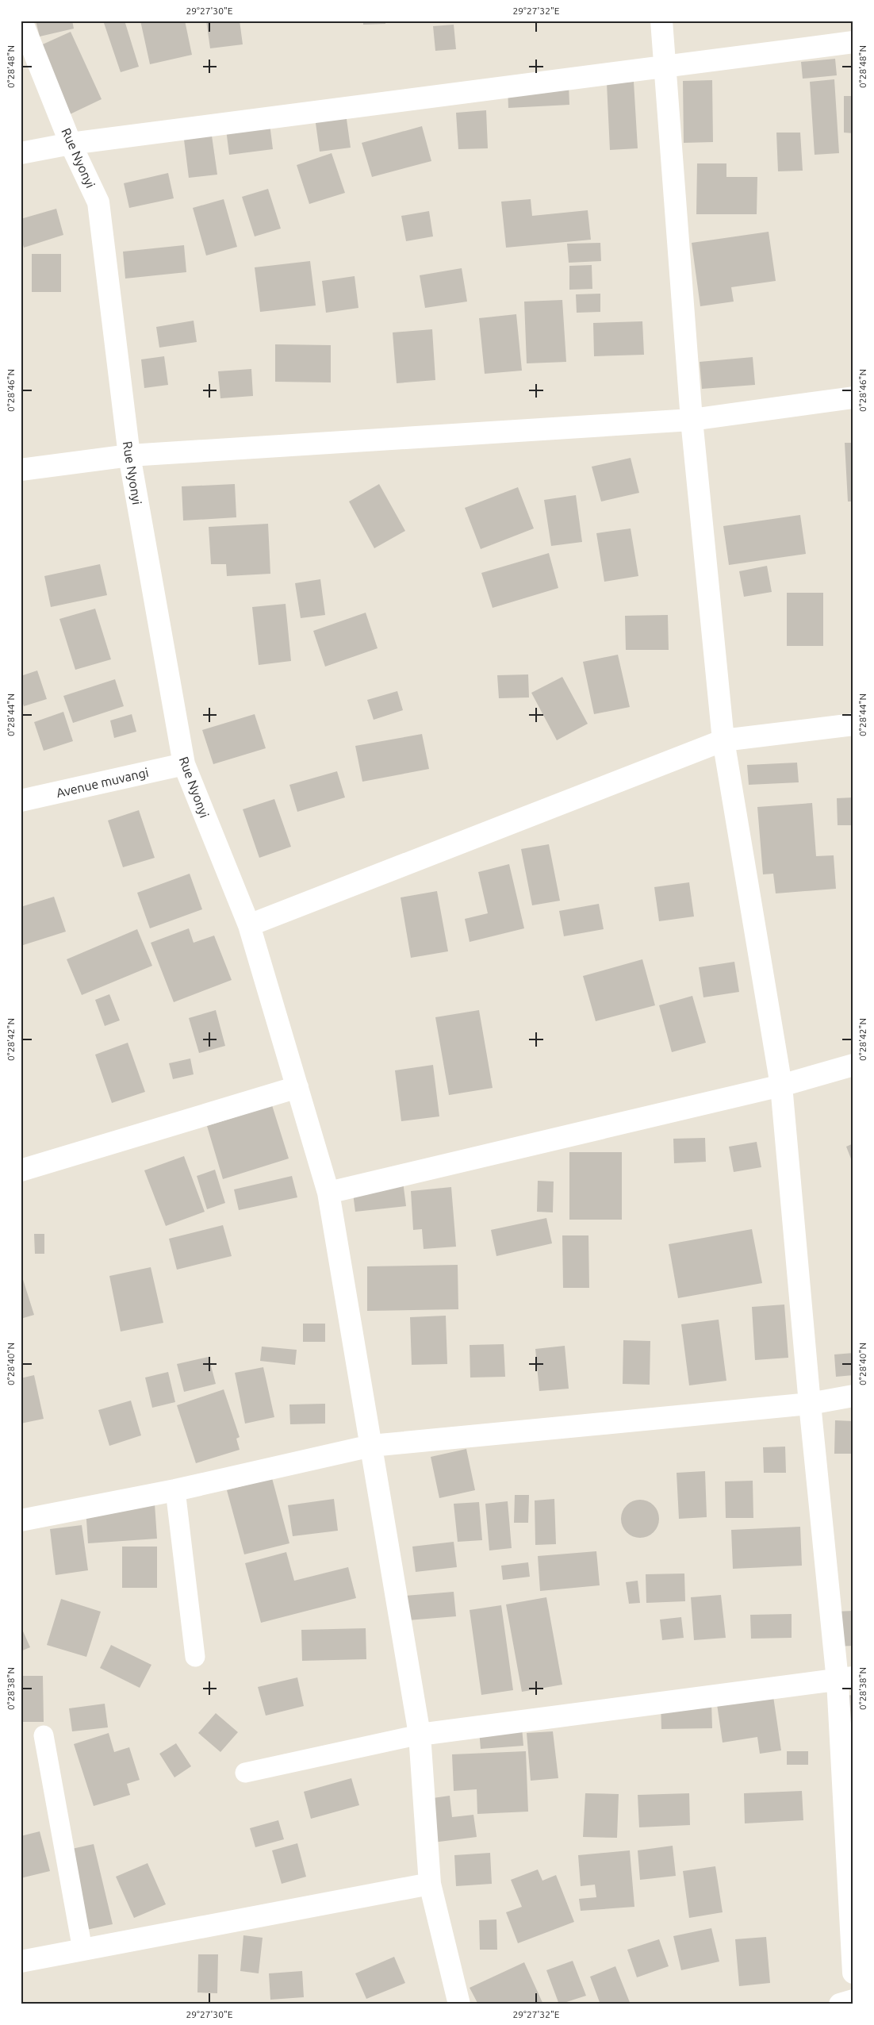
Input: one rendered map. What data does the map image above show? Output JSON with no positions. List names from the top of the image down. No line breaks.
{"streets":{"street":["Rue Nyonyi","Avenue muvangi"]},"crossings":[["Rue Nyonyi","Avenue muvangi"]],"coordinates":["29°27'30\"E","29°27'32\"E","0°28'48\"N","0°28'46\"N","0°28'44\"N","0°28'42\"N","0°28'40\"N","0°28'38\"N"]}
